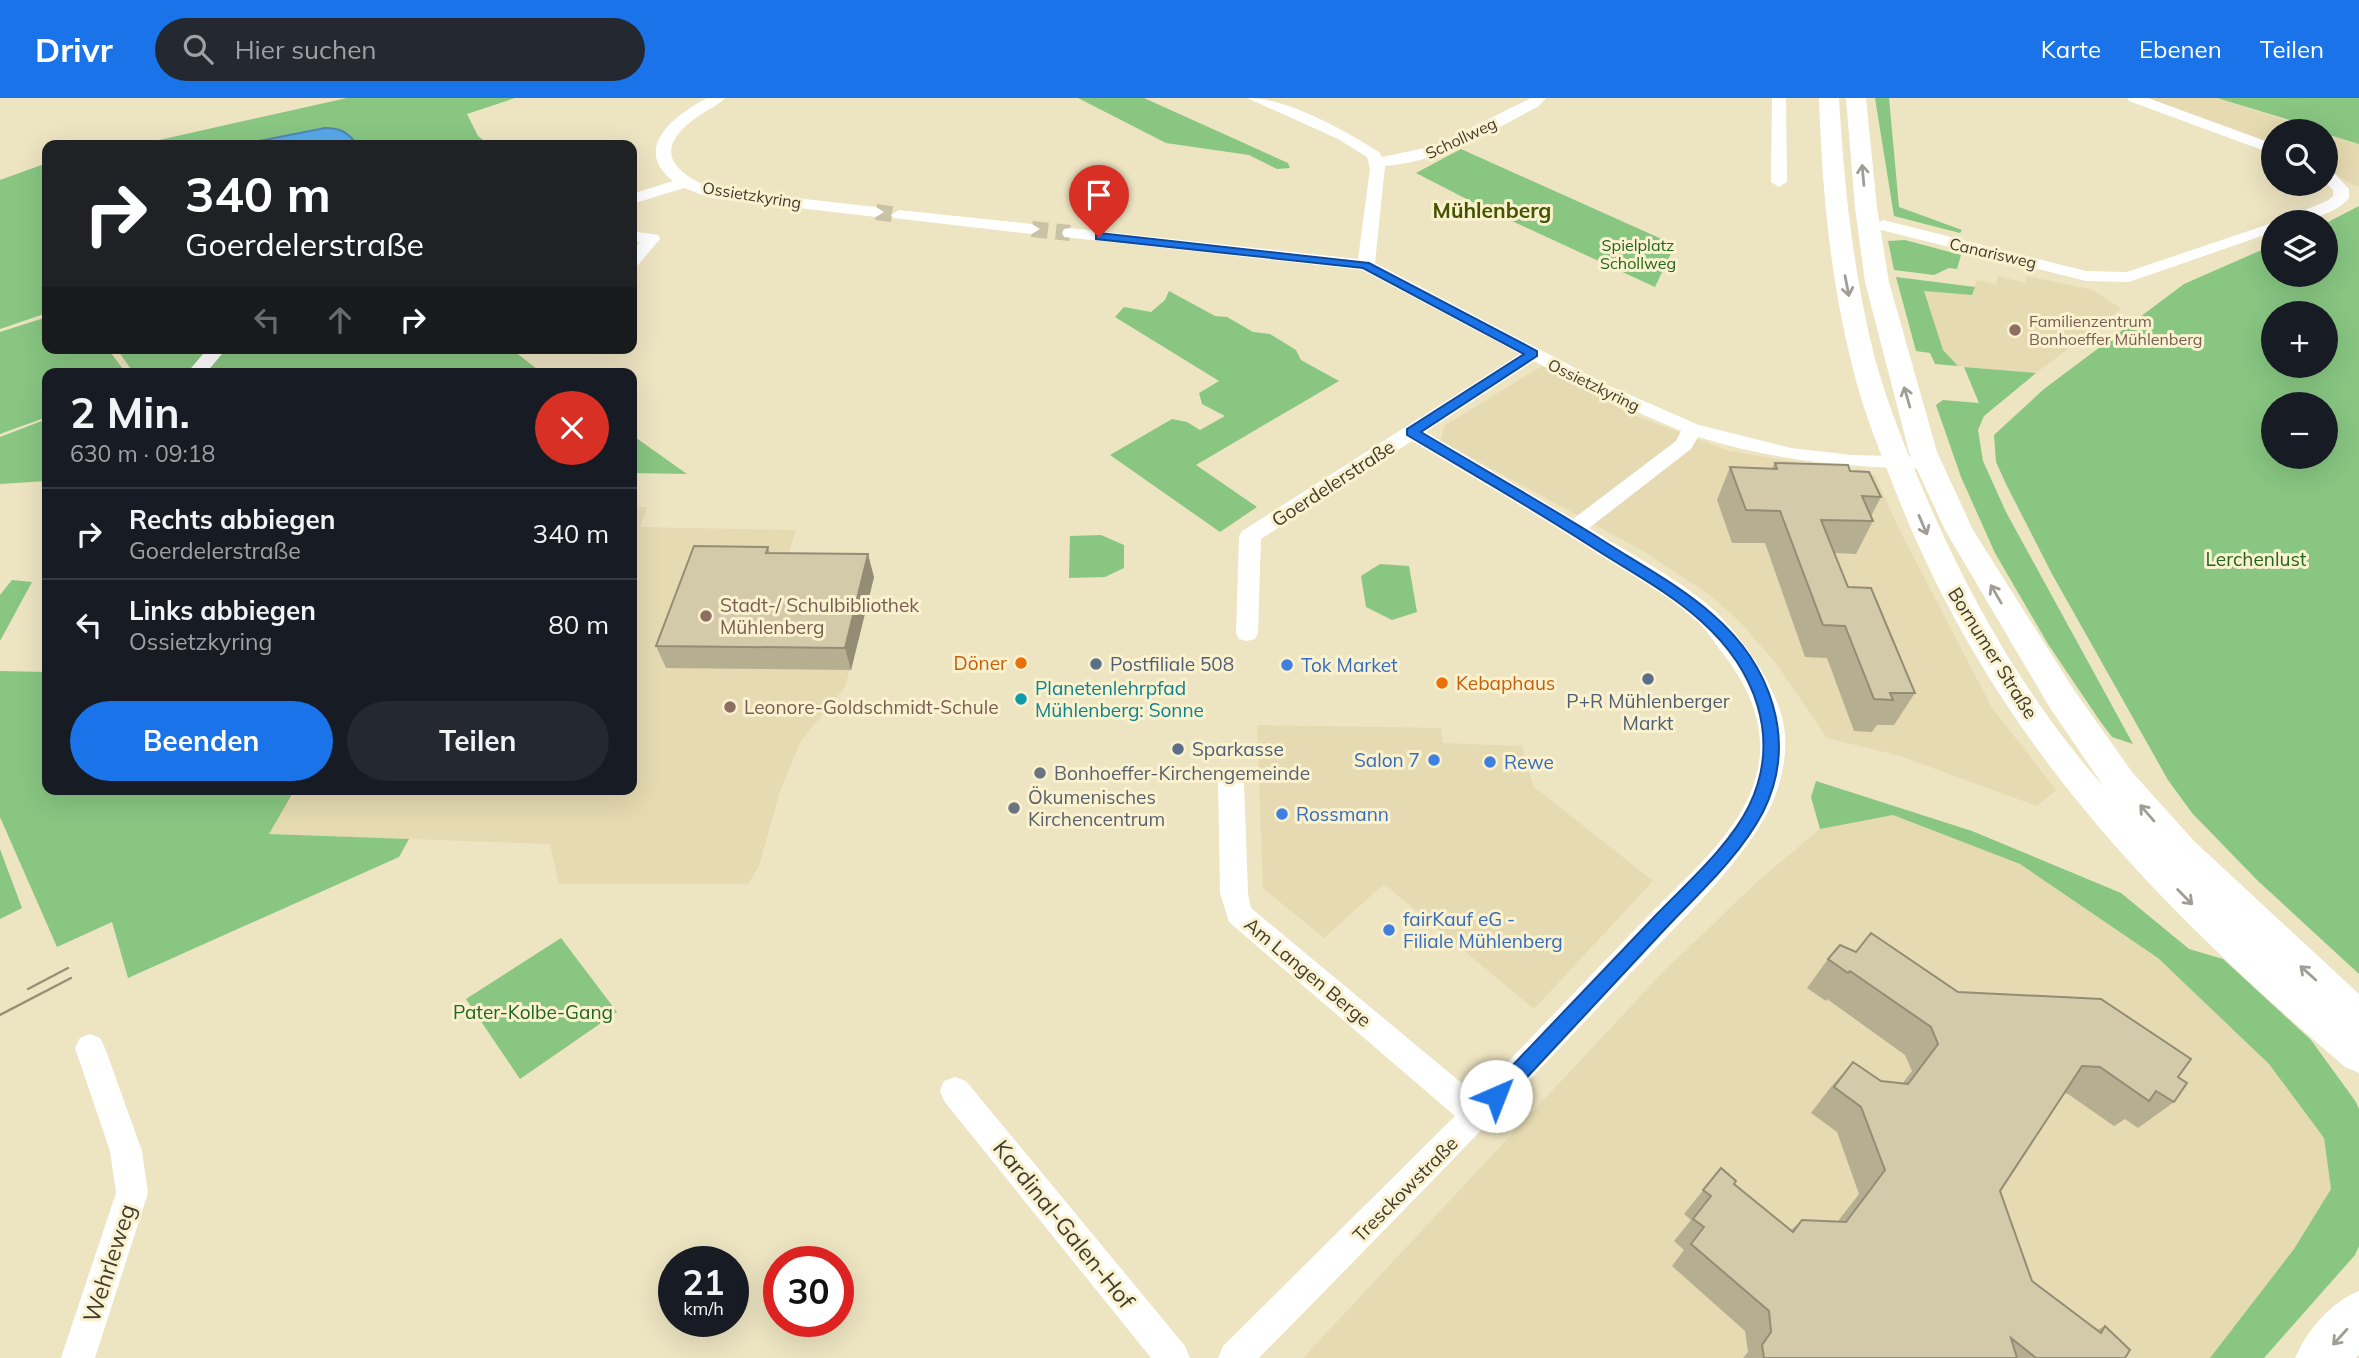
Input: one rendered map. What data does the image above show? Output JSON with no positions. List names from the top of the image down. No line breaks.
{"streets":{"main road":["Bornumer Straße"],"street":["Schollweg","Ossietzkyring","Canarisweg","Goerdelerstraße","Am Langen Berge","Tresckowstraße","Kardinal-Galen-Hof","Wehrleweg"]},"crossings":[["Ossietzkyring","Goerdelerstraße"],["Ossietzkyring","Bornumer Straße"],["Canarisweg","Bornumer Straße"],["Goerdelerstraße","Tresckowstraße"],["Am Langen Berge","Tresckowstraße"]],"districts":["Mühlenberg"],"parks":["Spielplatz Schollweg","Lerchenlust","Pater-Kolbe-Gang"],"places":["Familienzentrum Bonhoeffer Mühlenberg","Stadt-/ Schulbibliothek Mühlenberg","Döner","Postfiliale 508","Tok Market","P+R Mühlenberger Markt","Kebaphaus","Planetenlehrpfad Mühlenberg: Sonne","Leonore-Goldschmidt-Schule","Sparkasse","Salon 7","Rewe","Bonhoeffer-Kirchengemeinde","Ökumenisches Kirchencentrum","Rossmann","fairKauf eG - Filiale Mühlenberg"],"page":{"header":"Drivr","search":"Hier suchen","nav":["Karte","Ebenen","Teilen"],"map_buttons":["+","−"],"turn":["340 m","Goerdelerstraße"],"heading":["2 Min.","630 m · 09:18"],"list":[{"name":"Rechts abbiegen","note":"Goerdelerstraße","value":"340 m"},{"name":"Links abbiegen","note":"Ossietzkyring","value":"80 m"}],"buttons":["Beenden","Teilen"],"speed":"21 km/h","limit":"30"}}
